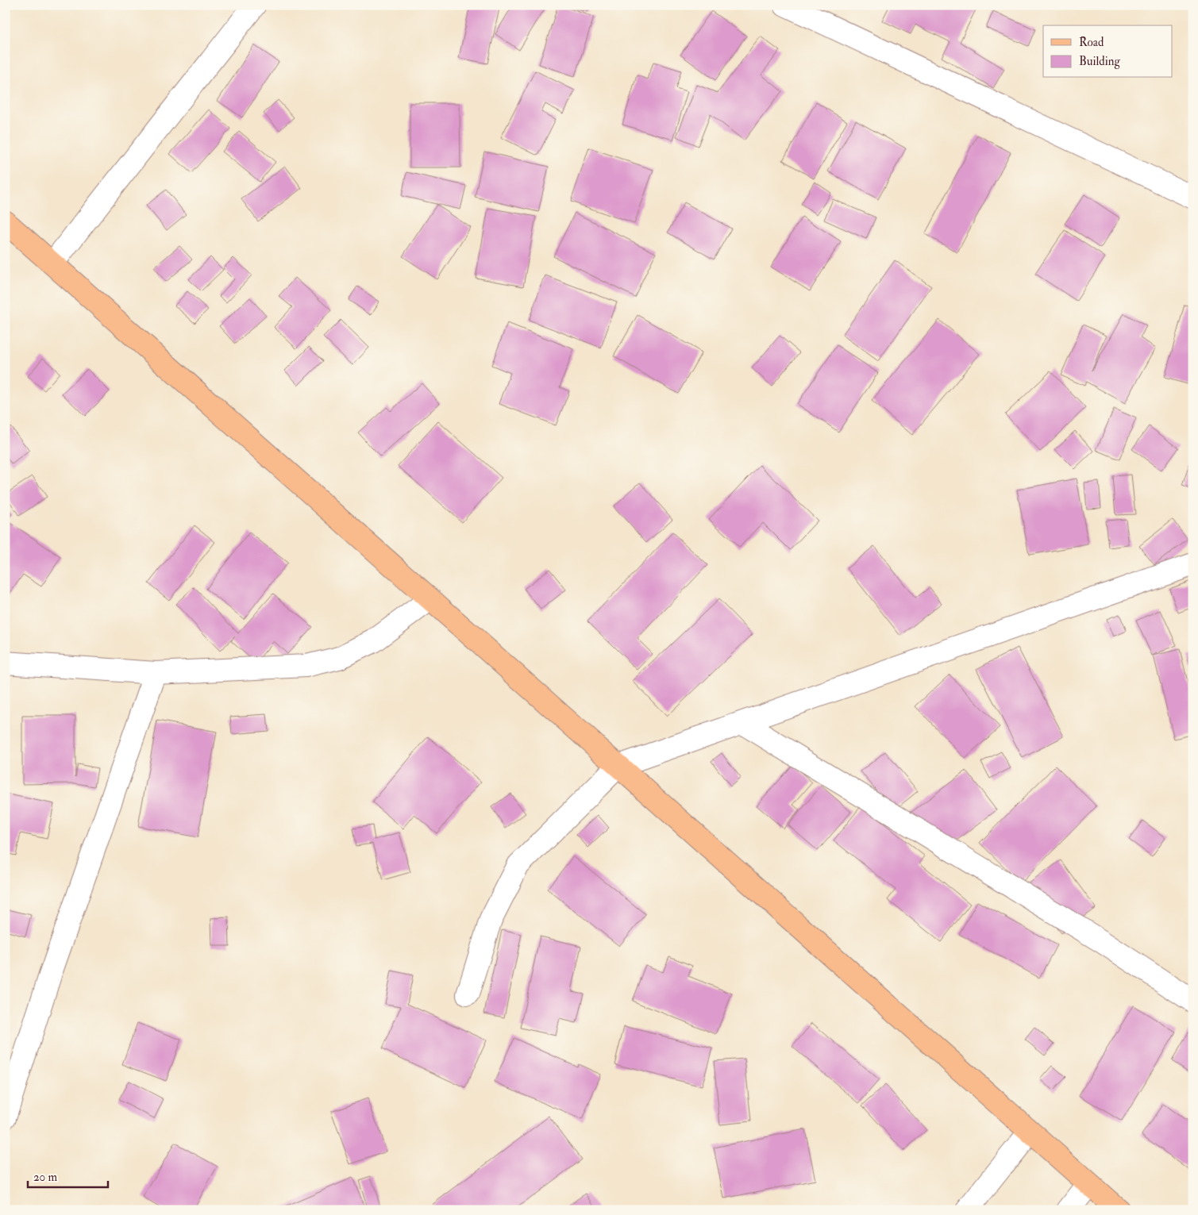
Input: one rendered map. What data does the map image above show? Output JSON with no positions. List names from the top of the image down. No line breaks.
{"legend":["Road","Building"],"scale_bar":"20 m"}
